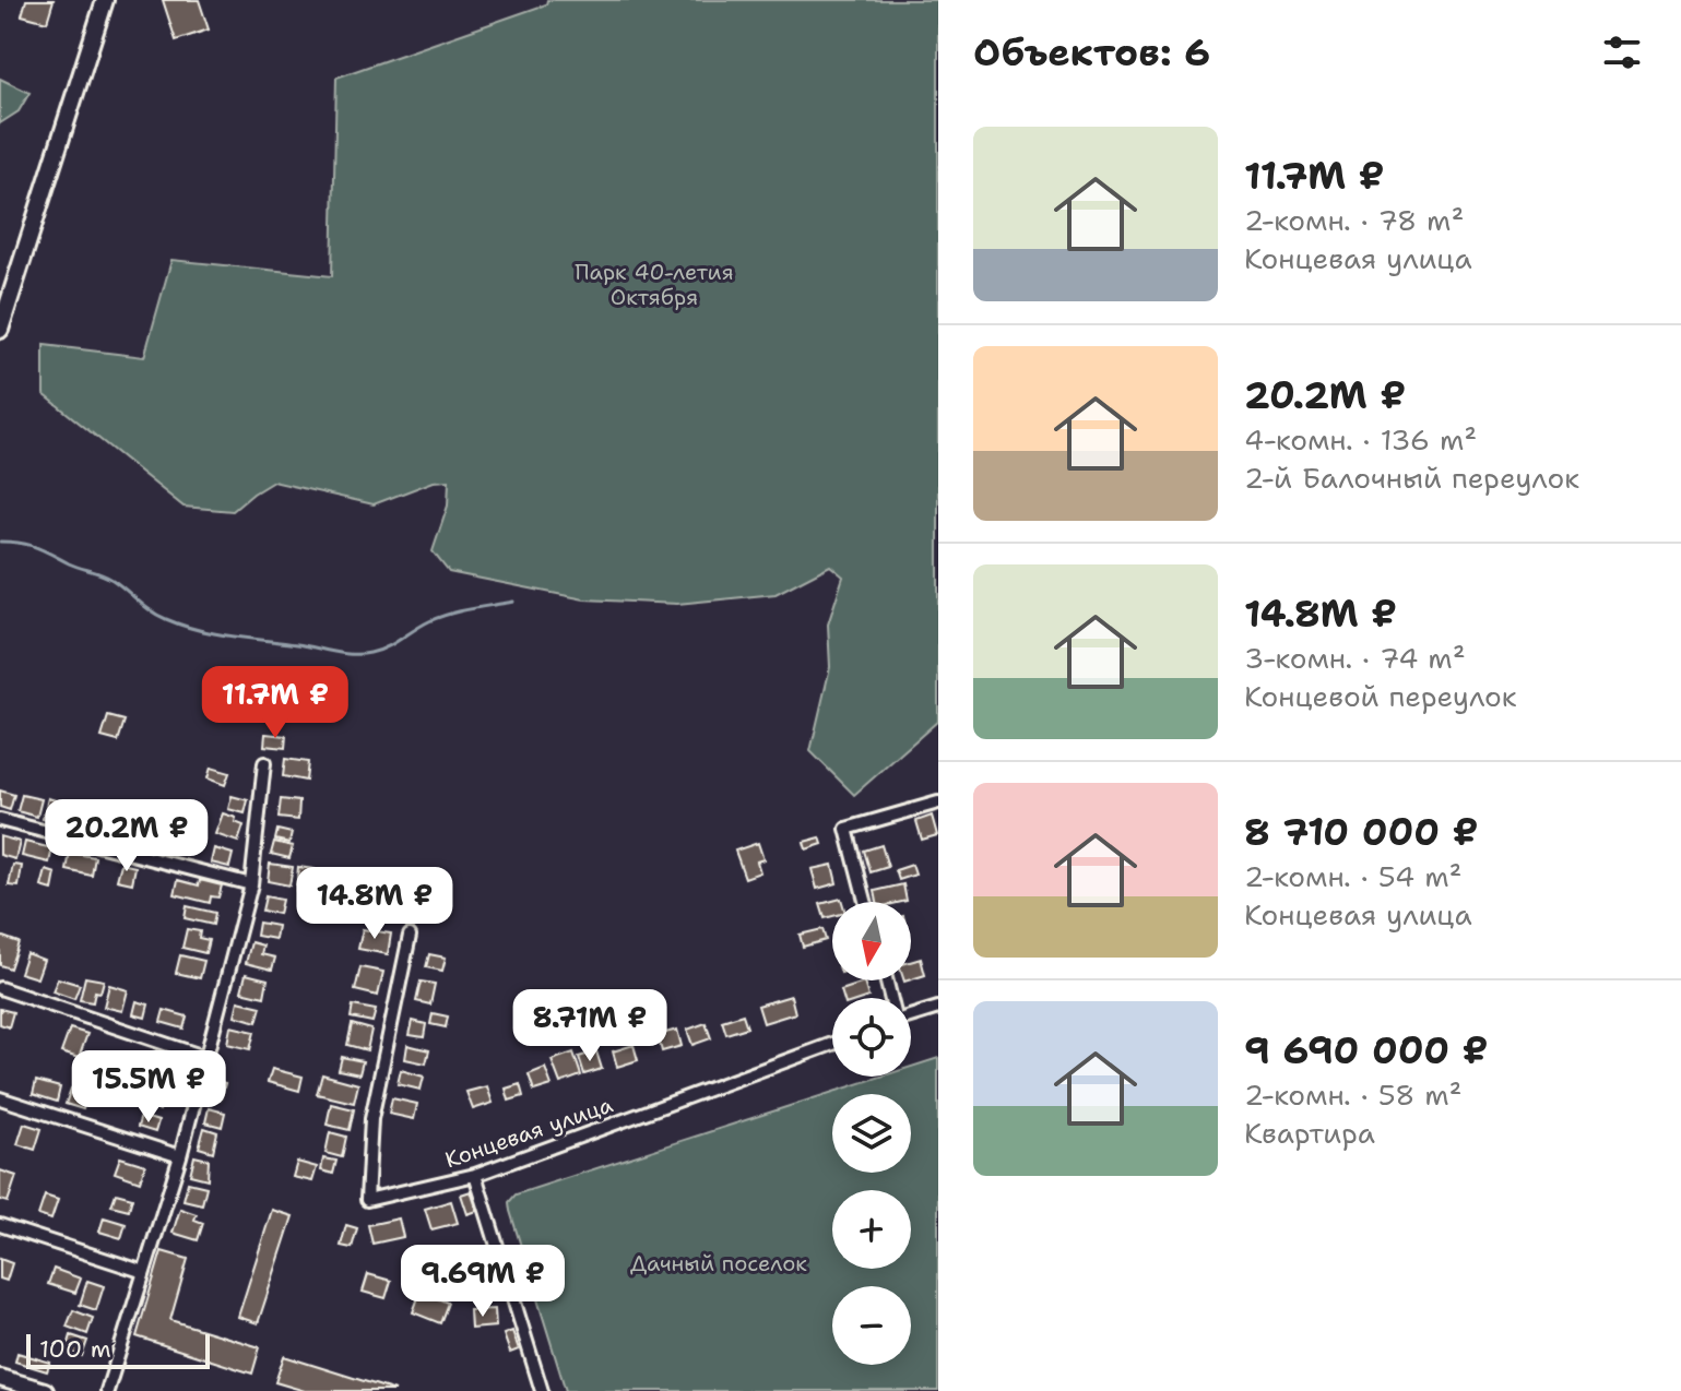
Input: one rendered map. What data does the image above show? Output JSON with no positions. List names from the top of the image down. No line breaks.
{"streets":{"street":["Концевая улица"]},"parks":["Парк 40-летия Октября","Дачный поселок"],"scale_bar":"100 m","north":"bottom","page":{"heading":"Объектов: 6","list":[{"name":"11.7M ₽","note":"2-комн. · 78 m² · Концевая улица"},{"name":"20.2M ₽","note":"4-комн. · 136 m² · 2-й Балочный переулок"},{"name":"14.8M ₽","note":"3-комн. · 74 m² · Концевой переулок"},{"name":"8 710 000 ₽","note":"2-комн. · 54 m² · Концевая улица"},{"name":"9 690 000 ₽","note":"2-комн. · 58 m² · Квартира"}],"price":["11.7M ₽","20.2M ₽","14.8M ₽","8.71M ₽","15.5M ₽","9.69M ₽"],"map_buttons":["+","−"],"scale":"100 m"}}
